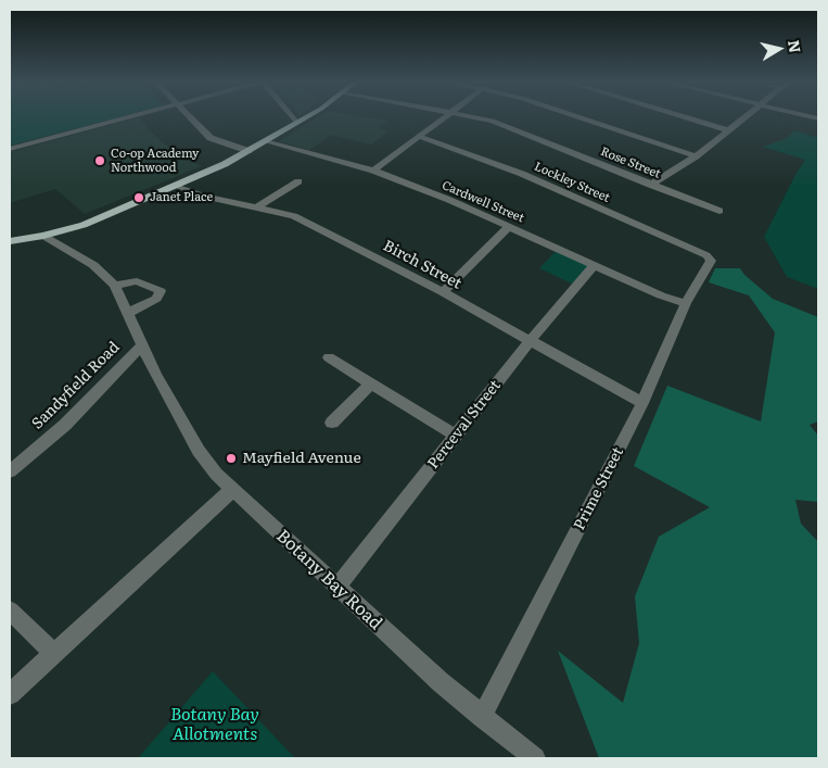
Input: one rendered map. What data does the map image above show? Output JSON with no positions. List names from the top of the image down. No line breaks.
{"streets":{"street":["Rose Street","Lockley Street","Cardwell Street","Birch Street","Sandyfield Road","Perceval Street","Prime Street","Botany Bay Road"]},"crossings":[["Lockley Street","Prime Street"],["Cardwell Street","Perceval Street"],["Cardwell Street","Prime Street"],["Birch Street","Perceval Street"],["Birch Street","Prime Street"],["Sandyfield Road","Botany Bay Road"],["Perceval Street","Botany Bay Road"],["Prime Street","Botany Bay Road"]],"parks":["Botany Bay Allotments"],"places":["Co-op Academy Northwood","Janet Place","Mayfield Avenue"],"north":"right"}
